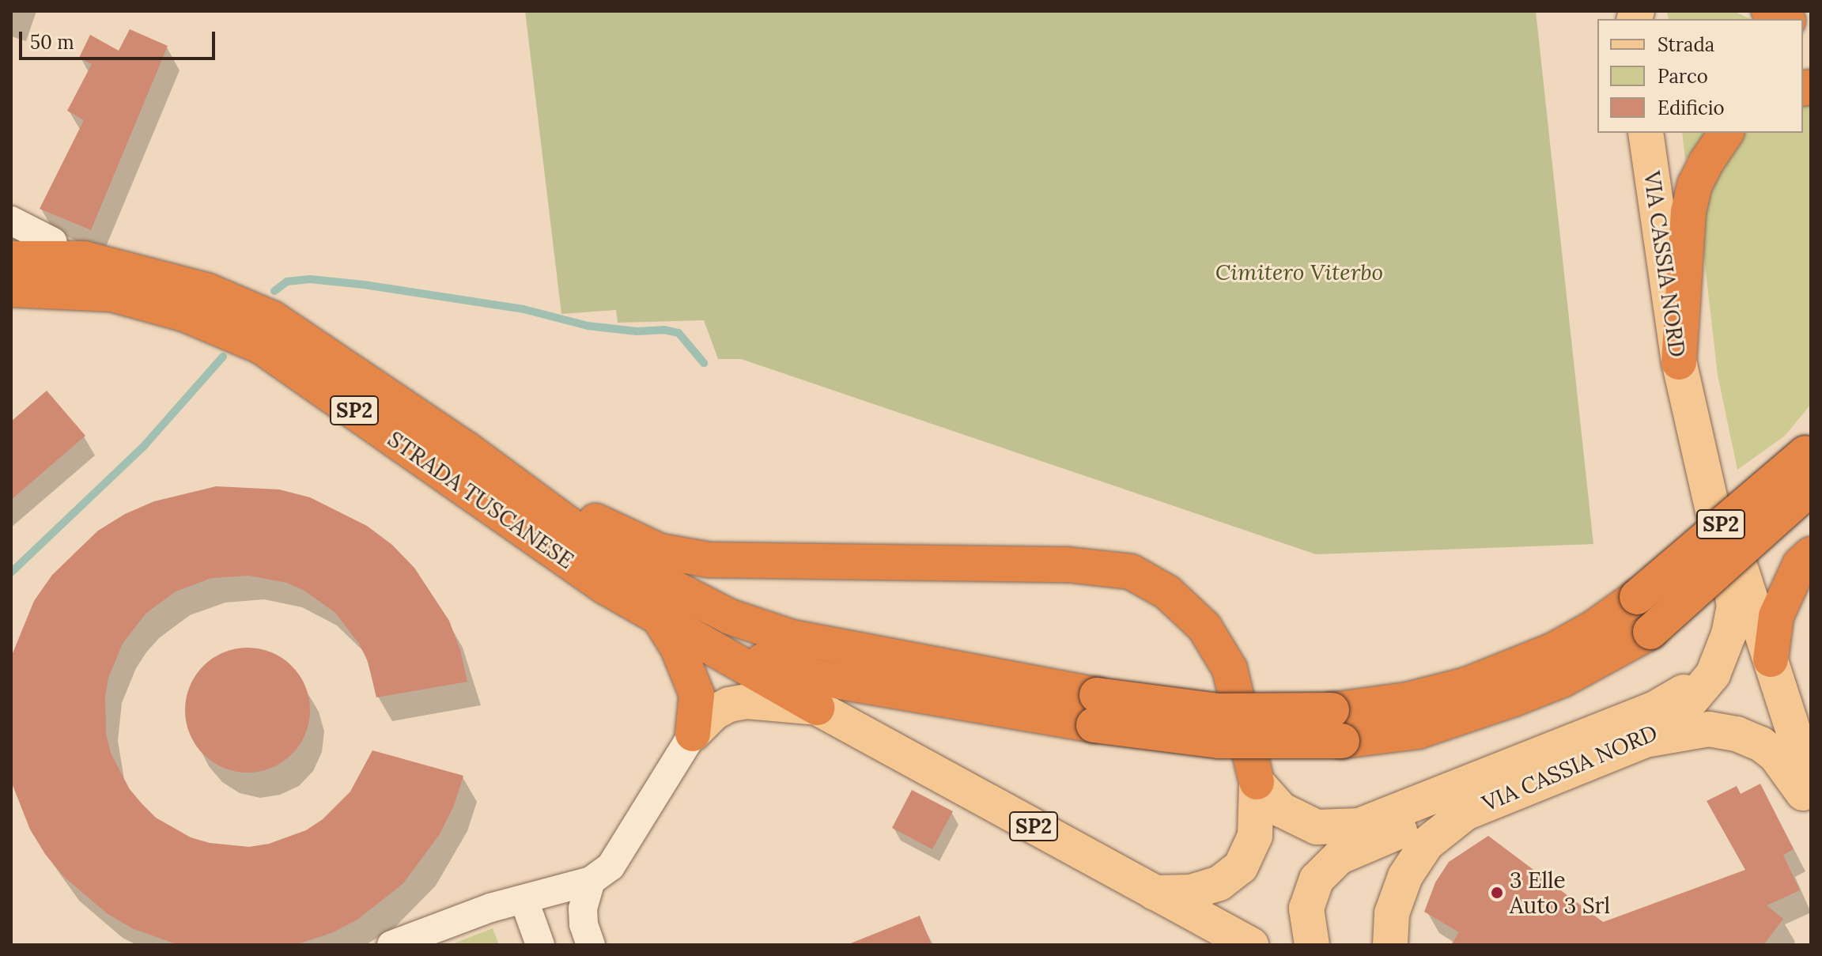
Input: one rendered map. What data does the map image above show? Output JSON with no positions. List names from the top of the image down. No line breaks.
{"streets":{"highway":["SP2","STRADA TUSCANESE"],"main road":["VIA CASSIA NORD"]},"crossings":[["SP2","STRADA TUSCANESE"]],"parks":["Cimitero Viterbo"],"places":["3 Elle Auto 3 Srl"],"legend":["Strada","Parco","Edificio"],"scale_bar":"50 m"}
